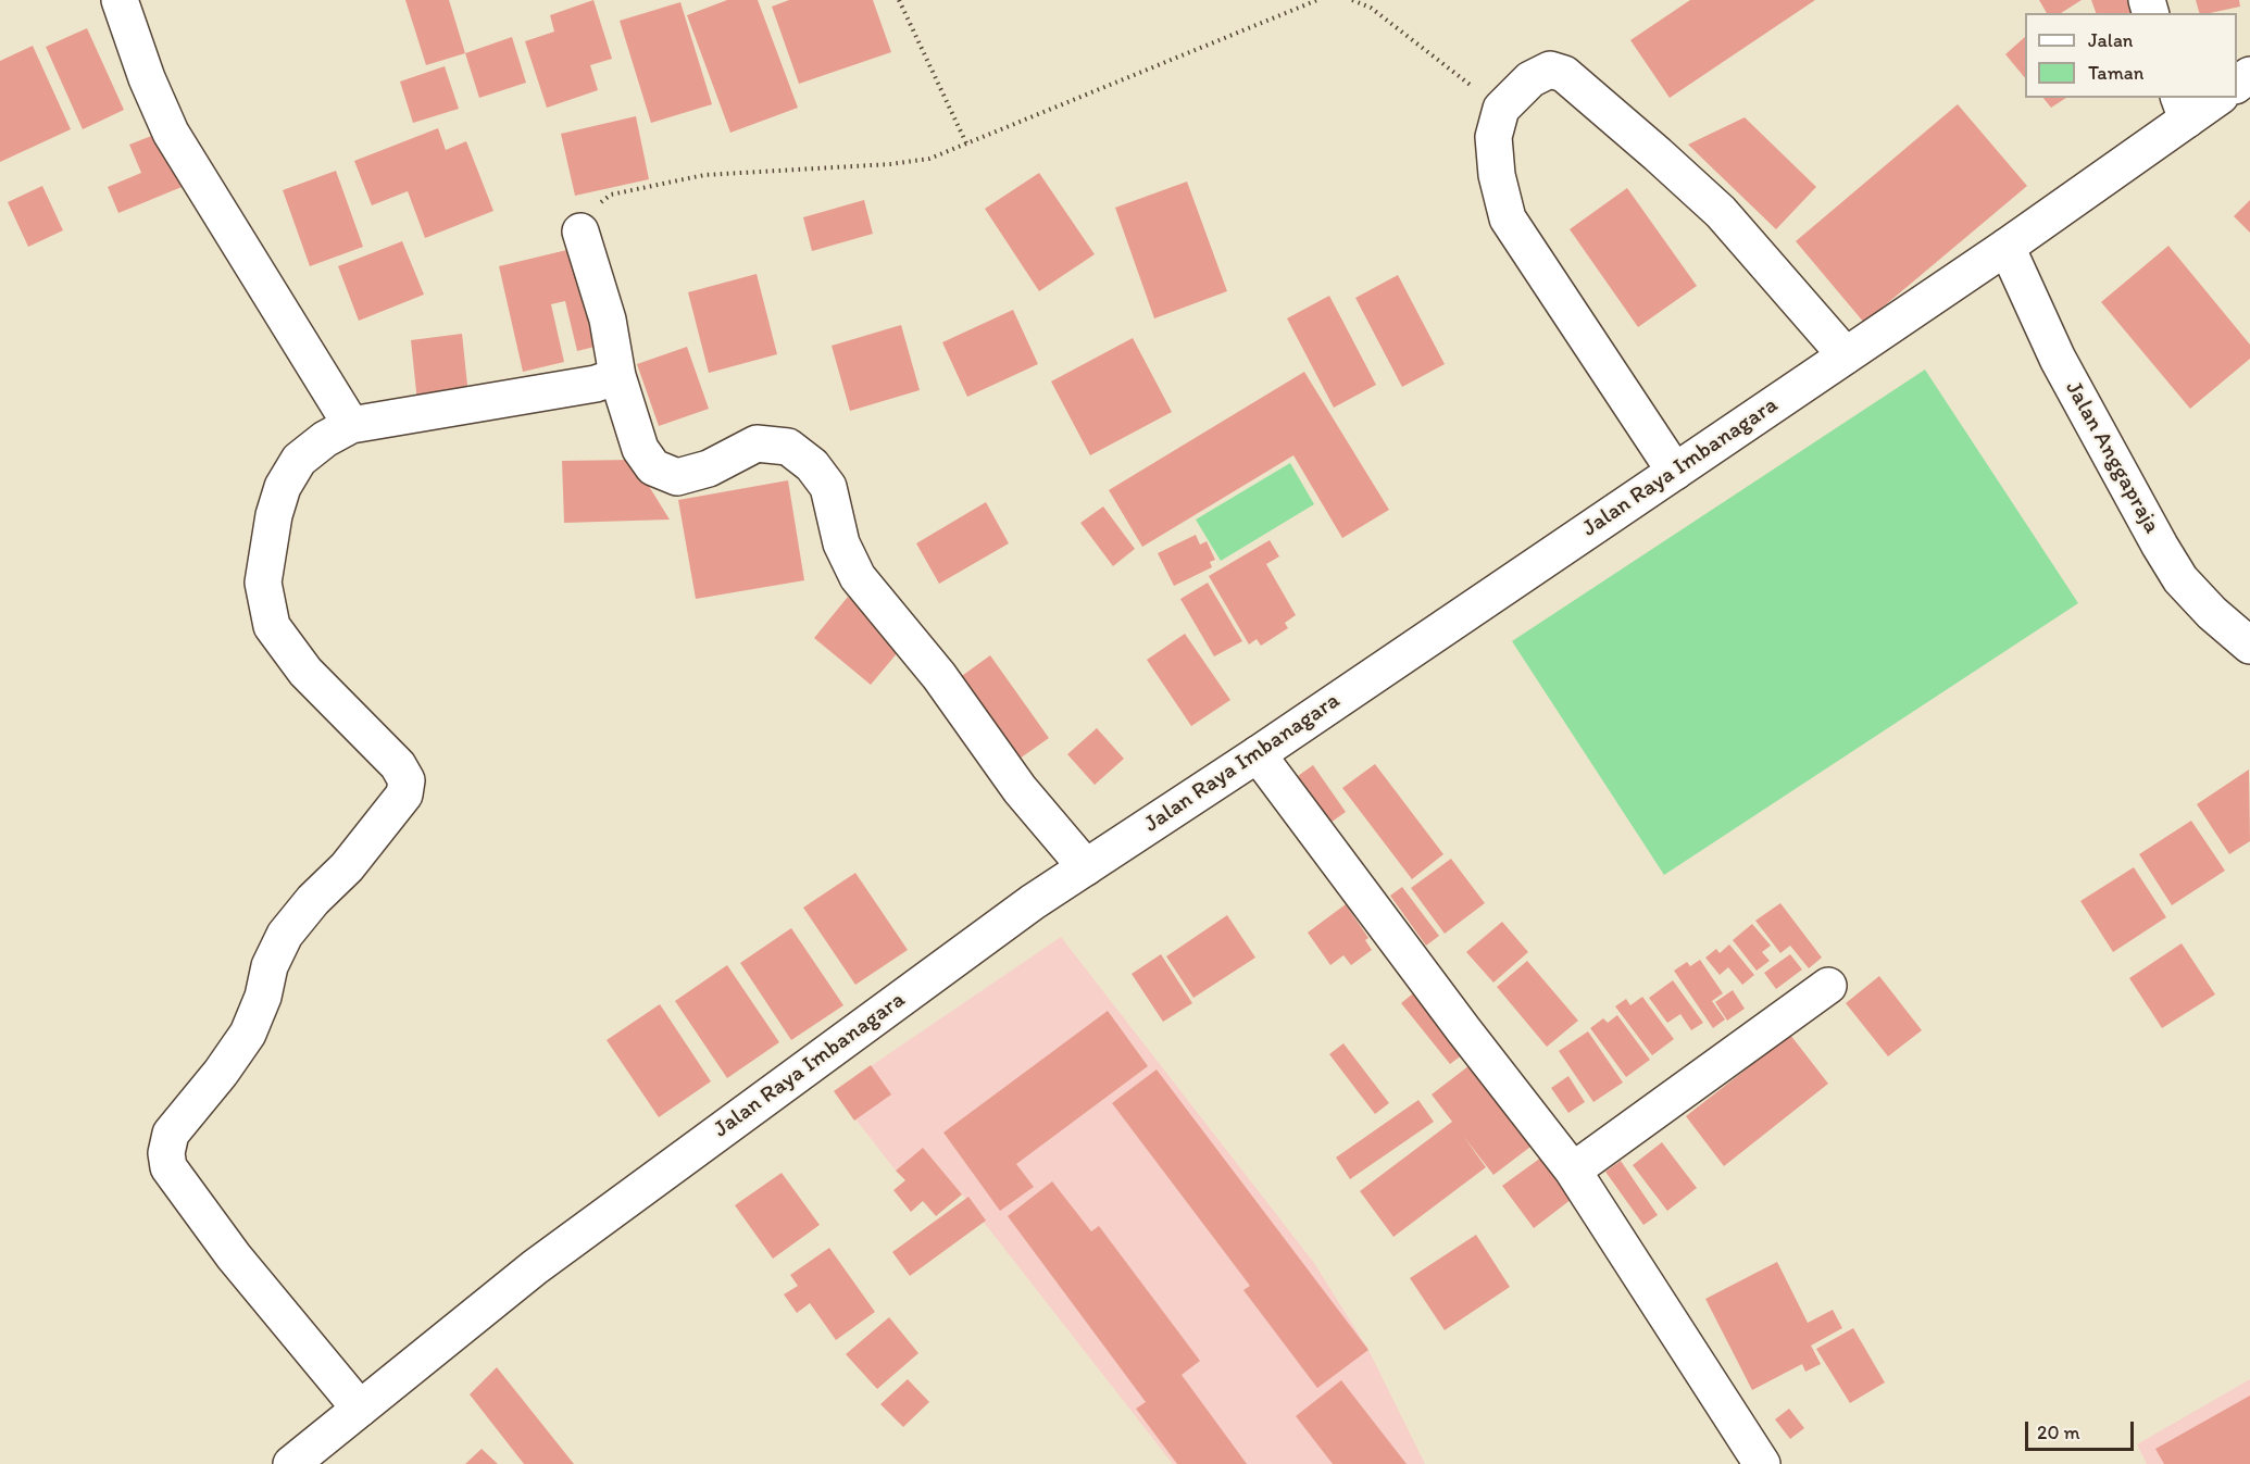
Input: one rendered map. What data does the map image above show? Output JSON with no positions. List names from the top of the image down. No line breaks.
{"streets":{"main road":["Jalan Anggapraja","Jalan Raya Imbanagara"]},"crossings":[["Jalan Anggapraja","Jalan Raya Imbanagara"]],"legend":["Jalan","Taman"],"scale_bar":"20 m"}
